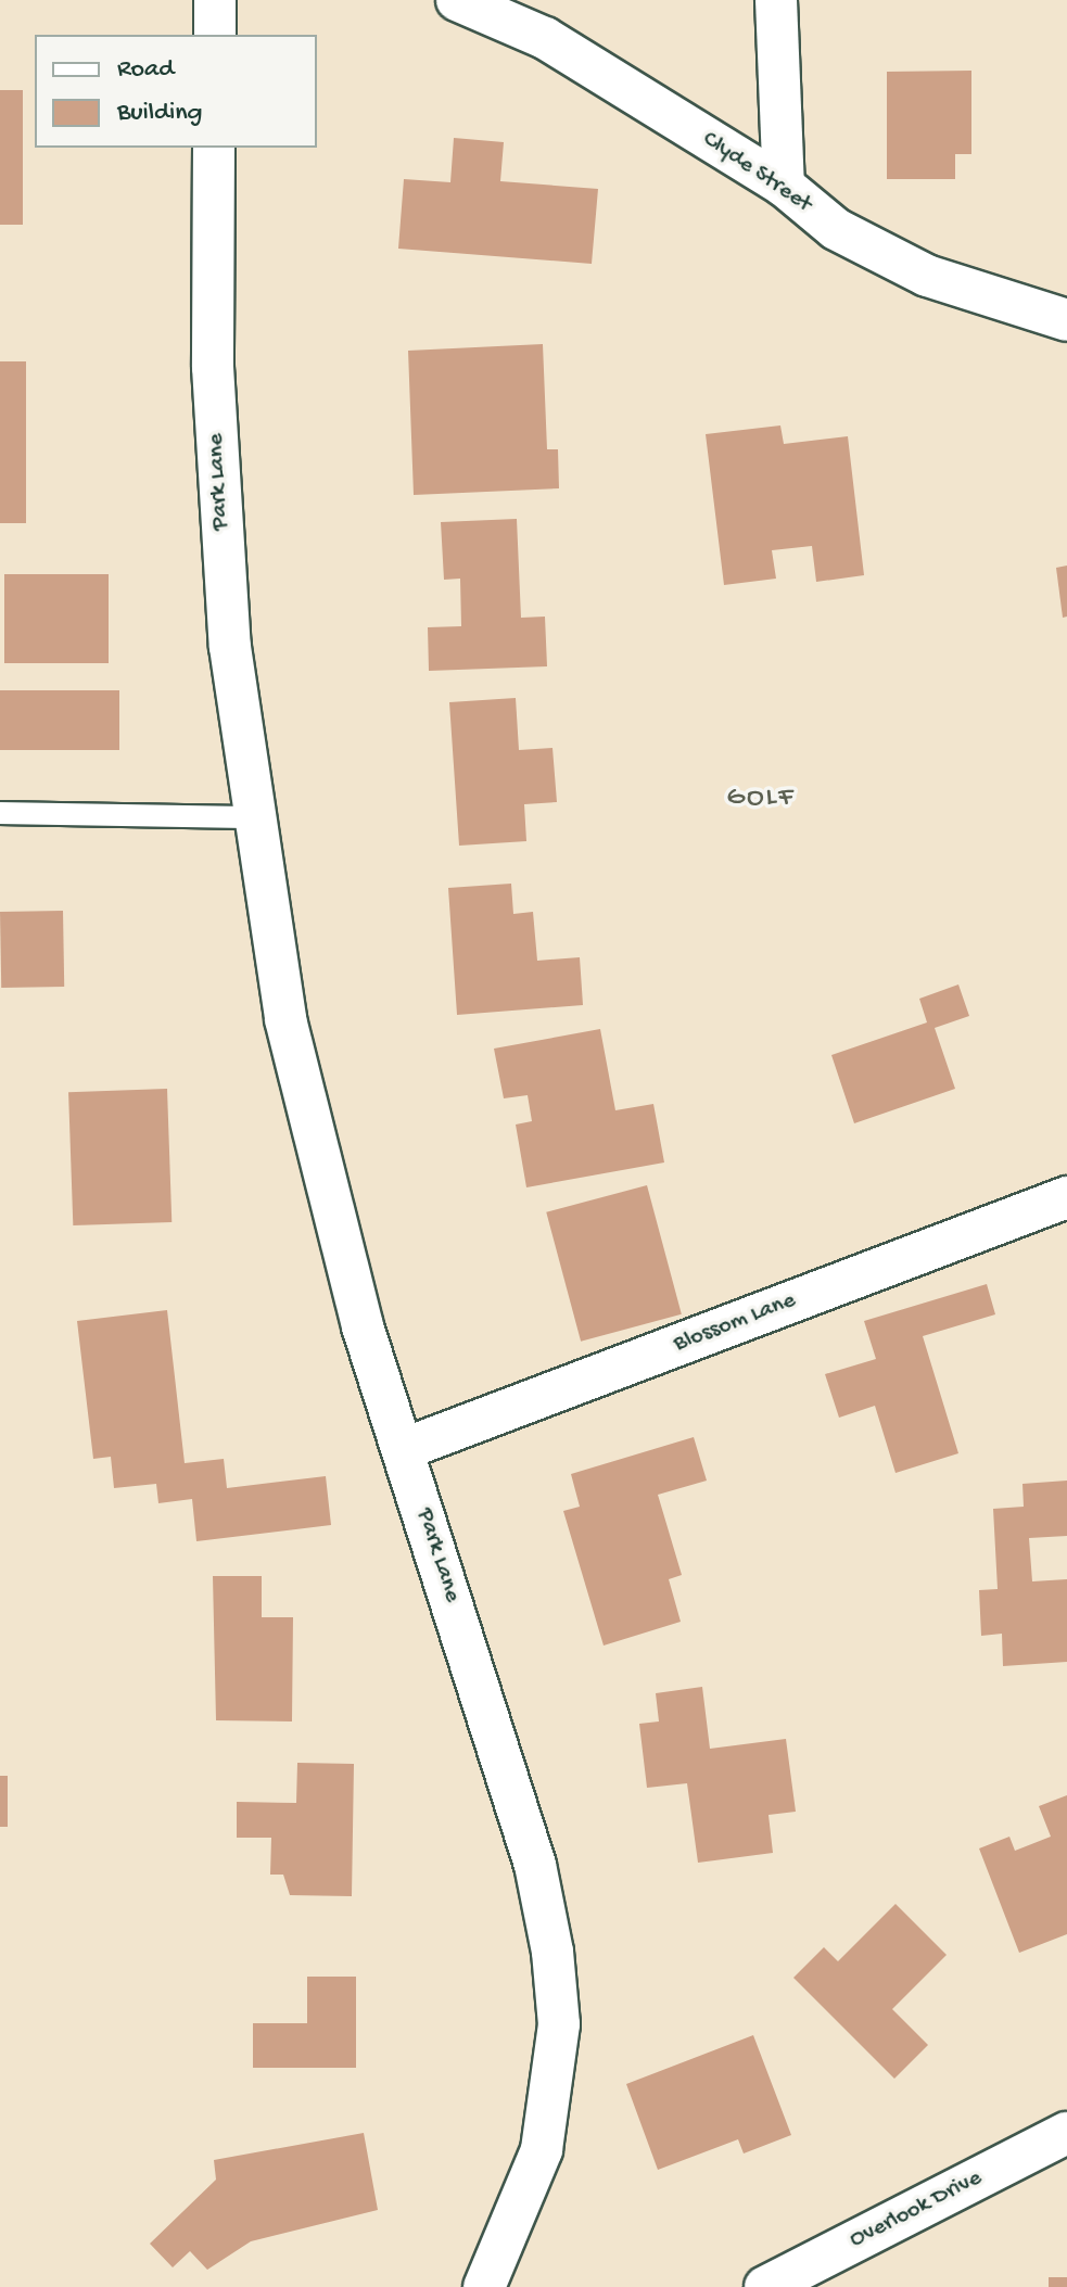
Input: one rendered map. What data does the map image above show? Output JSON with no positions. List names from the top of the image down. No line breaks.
{"streets":{"street":["Clyde Street","Park Lane","Blossom Lane","Overlook Drive"]},"crossings":[["Park Lane","Blossom Lane"]],"districts":["GOLF"],"legend":["Road","Building"]}
